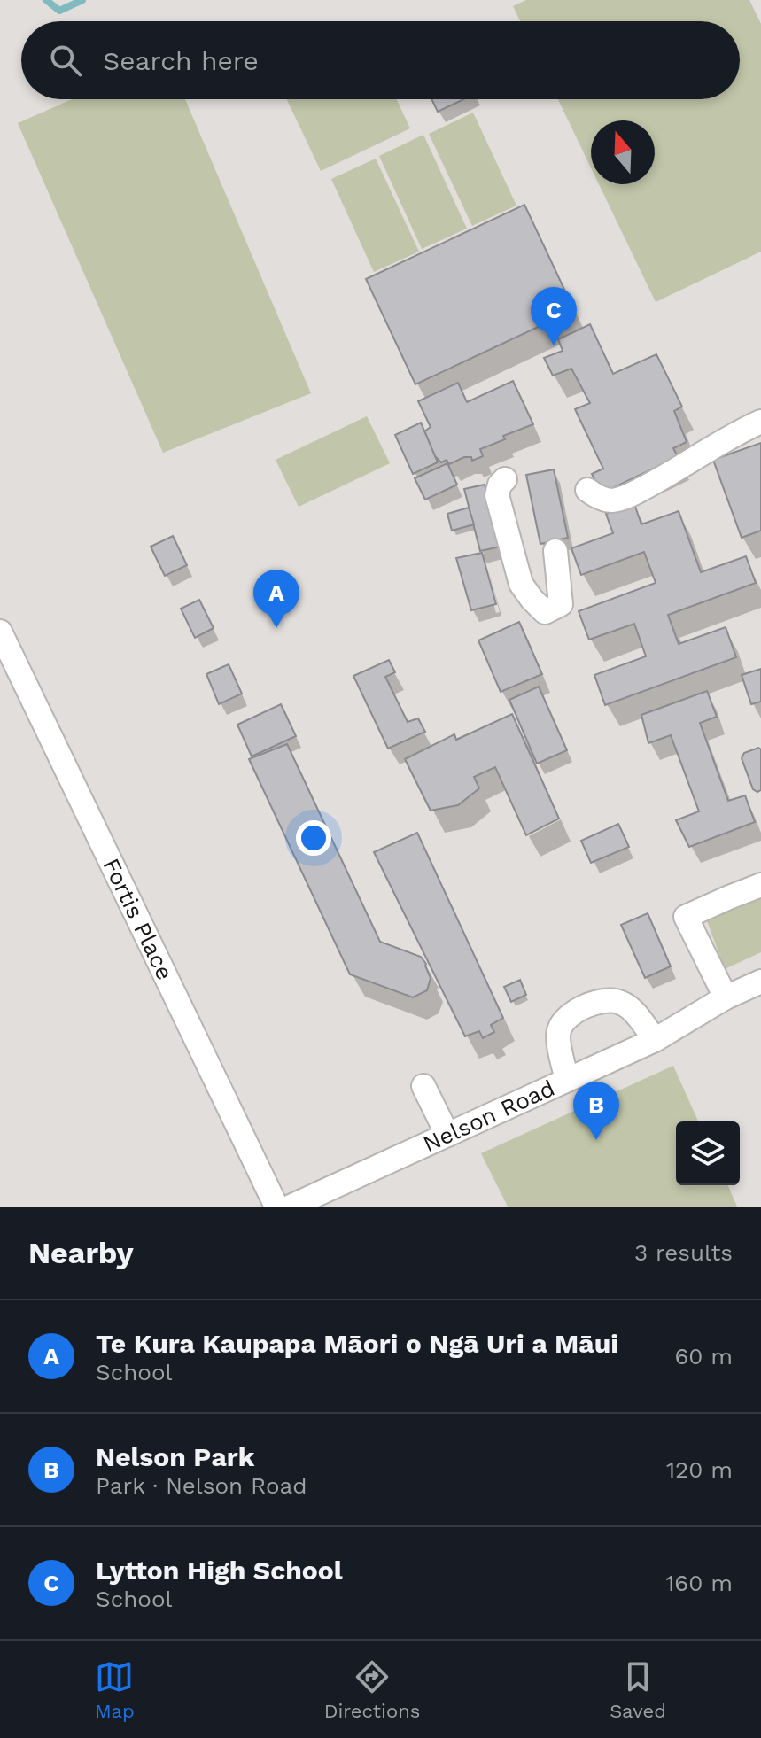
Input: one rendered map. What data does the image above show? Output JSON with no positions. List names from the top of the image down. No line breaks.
{"streets":{"street":["Fortis Place","Nelson Road"]},"north":"top","page":{"search":"Search here","pins":["C","A","B"],"heading":["Nearby","3 results"],"list":[{"mark":"A","name":"Te Kura Kaupapa Māori o Ngā Uri a Māui","note":"School","value":"60 m"},{"mark":"B","name":"Nelson Park","note":"Park · Nelson Road","value":"120 m"},{"mark":"C","name":"Lytton High School","note":"School","value":"160 m"}],"nav":["Map","Directions","Saved"]}}
